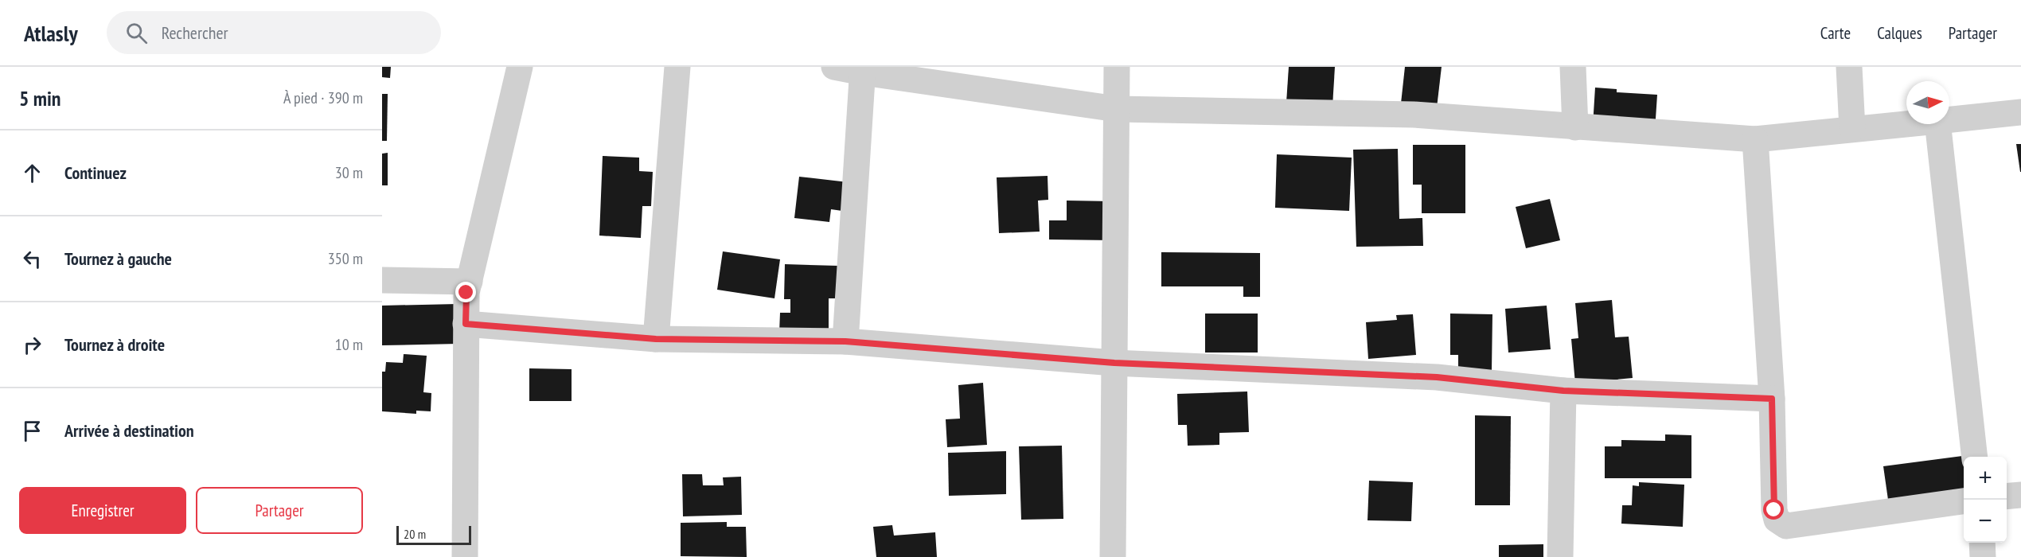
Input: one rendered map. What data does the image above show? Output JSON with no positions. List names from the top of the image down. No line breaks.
{"scale_bar":"20 m","north":"right","page":{"header":"Atlasly","search":"Rechercher","nav":["Carte","Calques","Partager"],"heading":["5 min","À pied · 390 m"],"list":[["Continuez","30 m"],["Tournez à gauche","350 m"],["Tournez à droite","10 m"],"Arrivée à destination"],"map_buttons":["+","−"],"buttons":["Enregistrer","Partager"],"scale":"20 m"}}
